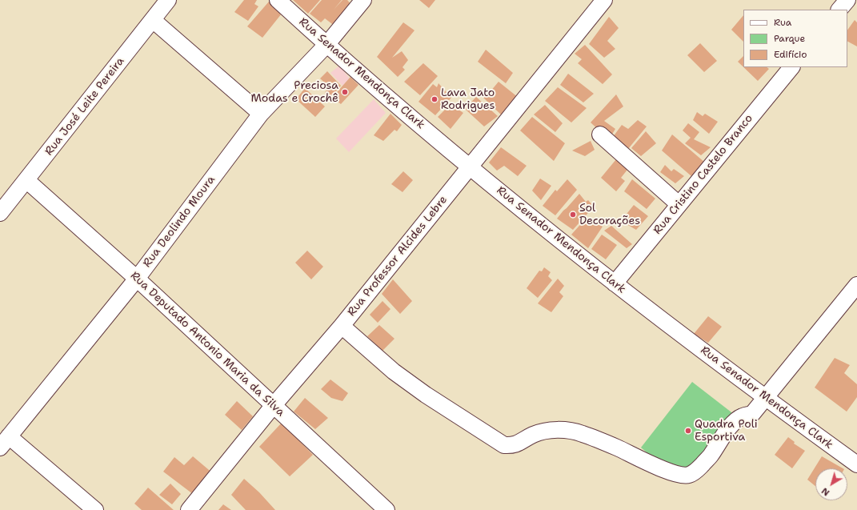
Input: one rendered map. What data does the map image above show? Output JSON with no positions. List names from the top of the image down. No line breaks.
{"streets":{"street":["Rua Senador Mendonça Clark","Rua José Leite Pereira","Rua Cristino Castelo Branco","Rua Deolindo Moura","Rua Professor Alcides Lebre","Rua Deputado Antonio Maria da Silva"]},"crossings":[["Rua Senador Mendonça Clark","Rua Cristino Castelo Branco"],["Rua Senador Mendonça Clark","Rua Deolindo Moura"],["Rua Senador Mendonça Clark","Rua Professor Alcides Lebre"],["Rua José Leite Pereira","Rua Deputado Antonio Maria da Silva"],["Rua Deolindo Moura","Rua Deputado Antonio Maria da Silva"],["Rua Professor Alcides Lebre","Rua Deputado Antonio Maria da Silva"]],"places":["Preciosa Modas e Crochê","Lava Jato Rodrigues","Sol Decorações","Quadra Poli Esportiva"],"legend":["Rua","Parque","Edifício"],"north":"bottom left"}
